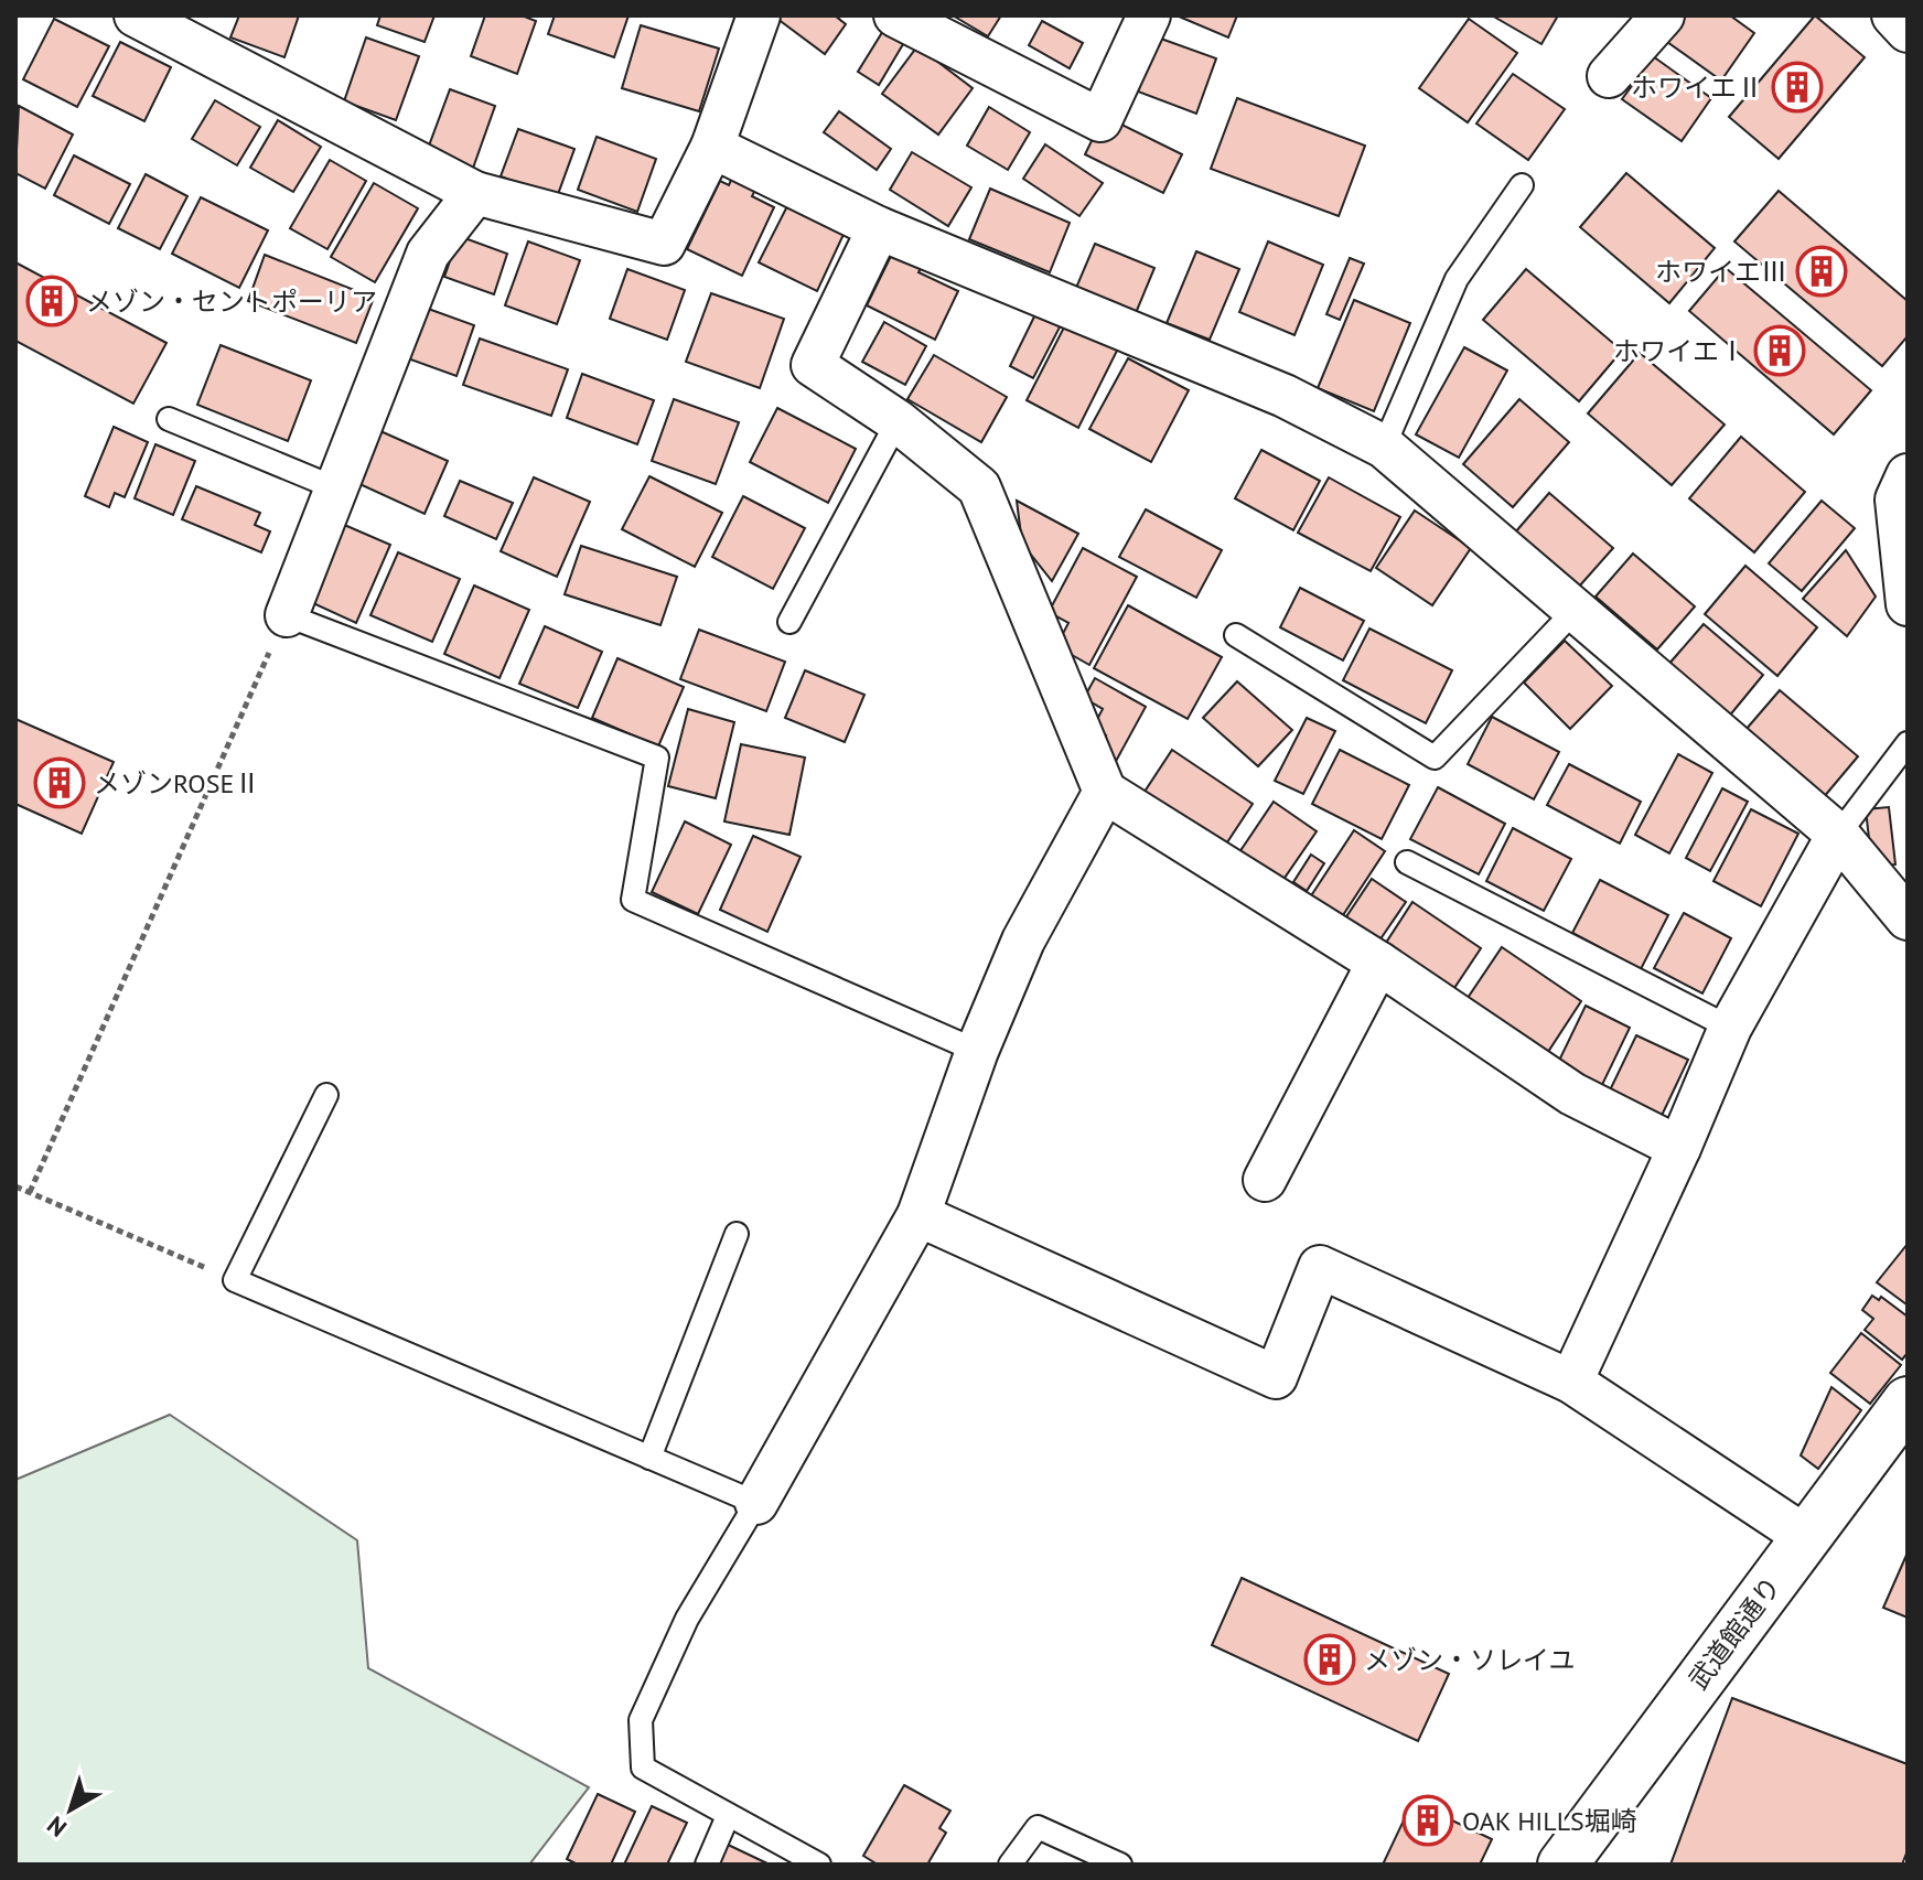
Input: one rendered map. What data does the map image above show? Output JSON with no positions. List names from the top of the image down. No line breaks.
{"streets":{"street":["武道館通り"]},"places":{"building":["ホワイエⅡ","ホワイエⅢ","メゾン・セントポーリア","ホワイエⅠ","メゾンROSEⅡ","メゾン・ソレイユ","OAK HILLS堀崎"]},"north":"bottom left"}
